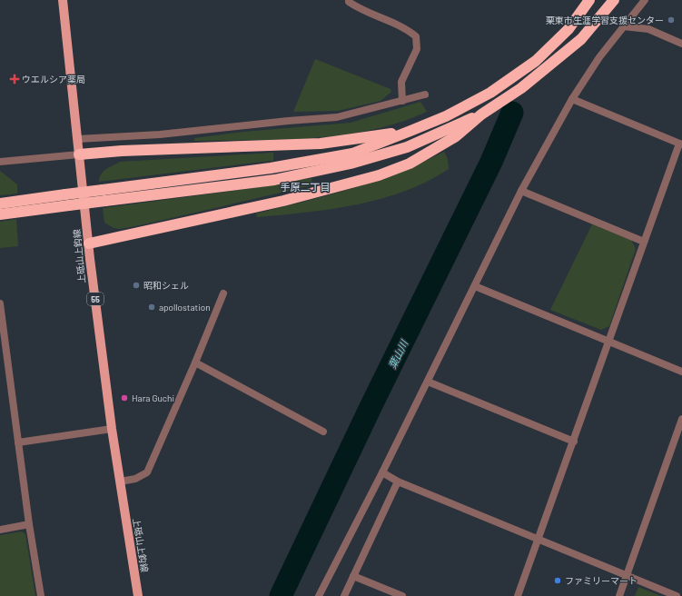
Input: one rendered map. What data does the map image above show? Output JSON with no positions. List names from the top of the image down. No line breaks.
{"streets":{"main road":["上砥山上鈎線","55"]},"districts":["手原二丁目"],"water":["葉山川"],"places":{"other":["栗東市生涯学習支援センター","昭和シェル","apollostation","Hara Guchi","ファミリーマート"],"health":["ウエルシア薬局"]}}
